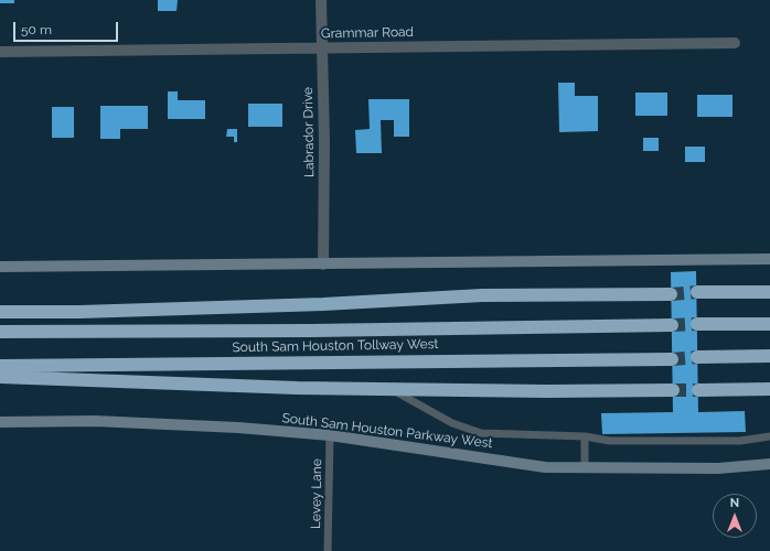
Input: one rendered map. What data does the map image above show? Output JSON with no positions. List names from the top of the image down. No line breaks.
{"streets":{"highway":["South Sam Houston Tollway West"],"main road":["South Sam Houston Parkway West"],"street":["Grammar Road","Labrador Drive"],"lane":["Levey Lane"]},"crossings":[["Grammar Road","Labrador Drive"],["South Sam Houston Parkway West","Levey Lane"]],"scale_bar":"50 m","north":"top"}
